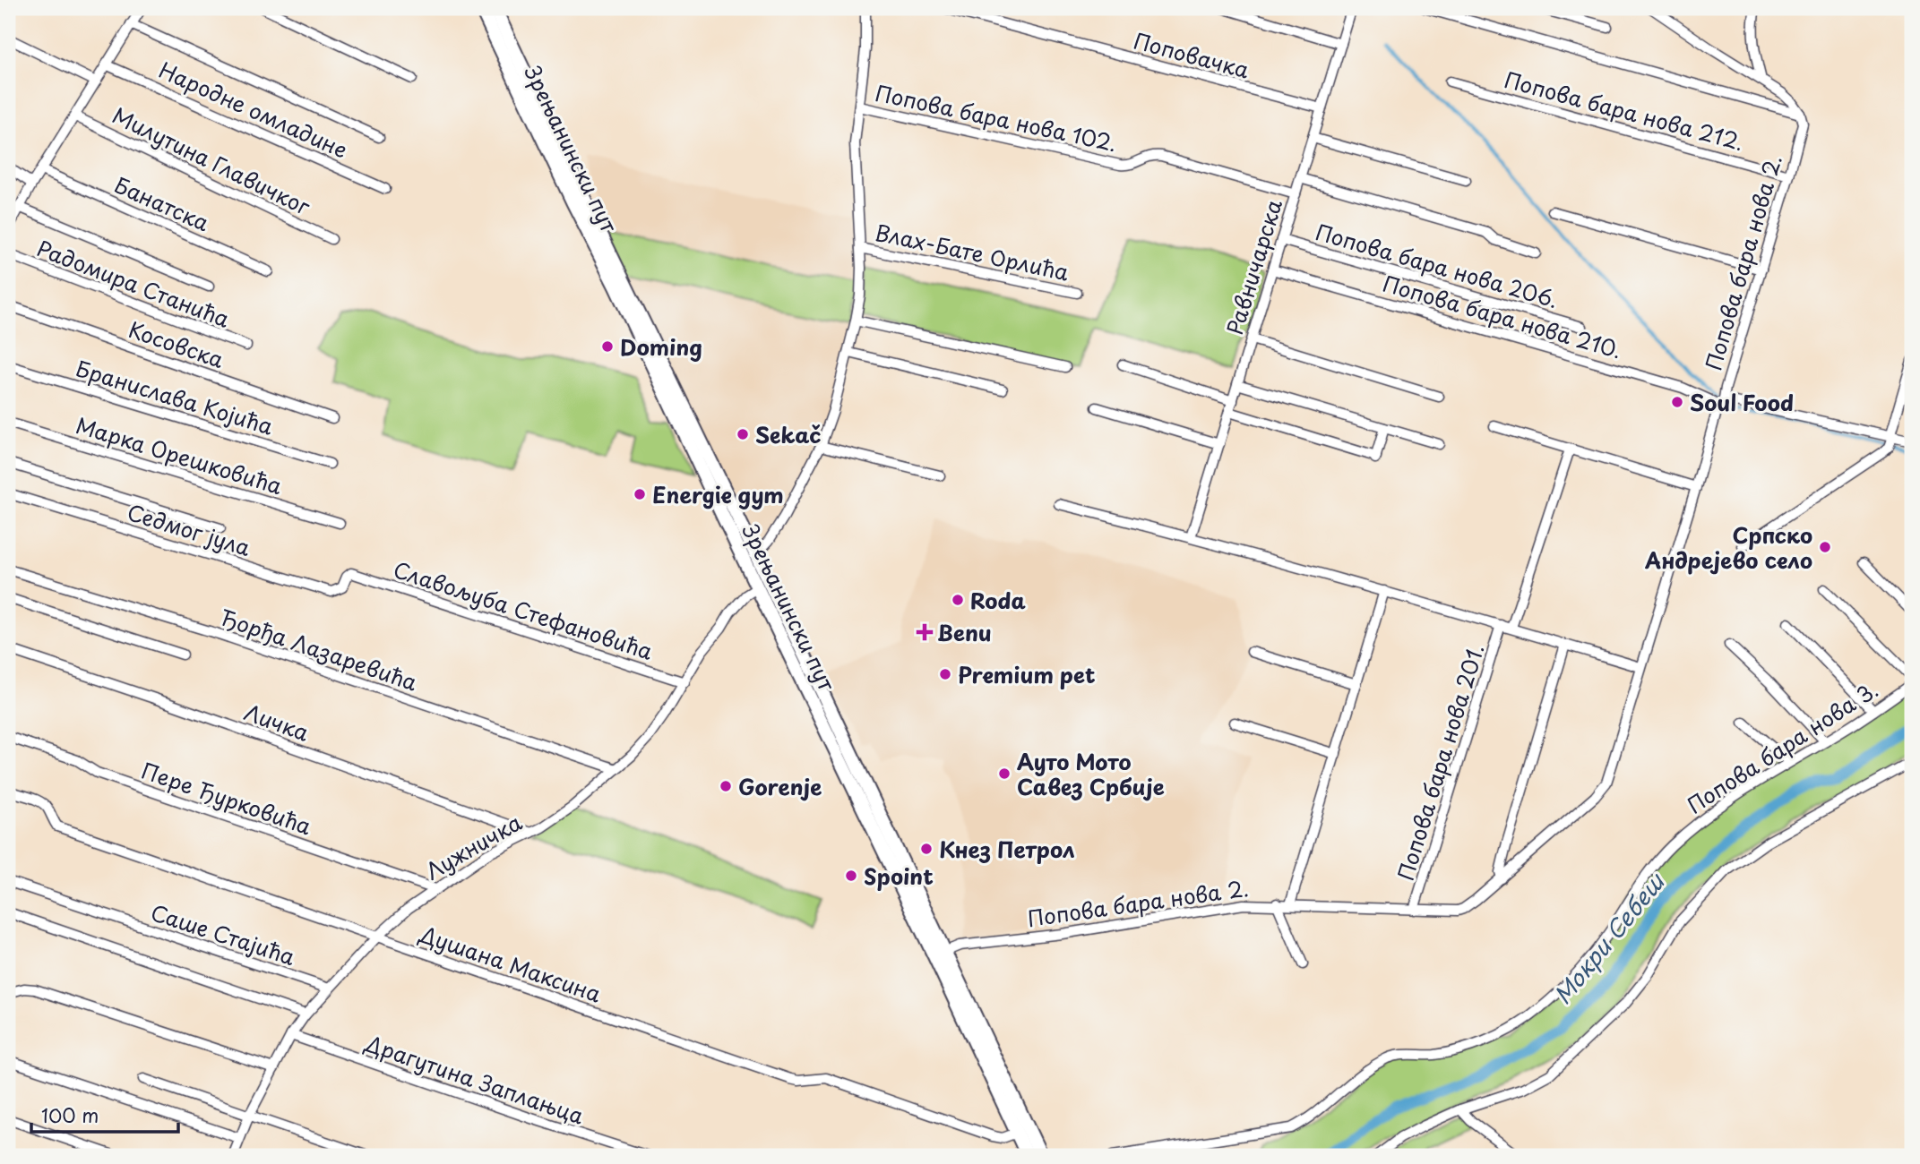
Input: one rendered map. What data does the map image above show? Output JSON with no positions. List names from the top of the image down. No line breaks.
{"streets":{"main road":["Зрењанински пут"],"street":["Поповачка","Народне омладине","Попова бара нова 212.","Попова бара нова 102.","Милутина Главичког","Банатска","Влах-Бате Орлића","Попова бара нова 2.","Попова бара нова 206.","Равничарска","Радомира Станића","Попова бара нова 210.","Косовска","Бранислава Којића","Марка Орешковића","Седмог јула","Славољуба Стефановића","Ђорђа Лазаревића","Личка","Попова бара нова 3.","Попова бара нова 201.","Пере Ђурковића","Лужничка","Саше Стајића","Душана Максина","Драгутина Заплањца"]},"crossings":[["Поповачка","Равничарска"],["Попова бара нова 212.","Попова бара нова 2."],["Попова бара нова 102.","Равничарска"],["Зрењанински пут","Попова бара нова 2."],["Зрењанински пут","Лужничка"],["Зрењанински пут","Душана Максина"],["Попова бара нова 2.","Попова бара нова 210."],["Попова бара нова 2.","Попова бара нова 201."],["Попова бара нова 206.","Равничарска"],["Равничарска","Попова бара нова 210."],["Седмог јула","Славољуба Стефановића"],["Славољуба Стефановића","Лужничка"],["Ђорђа Лазаревића","Лужничка"],["Личка","Лужничка"],["Пере Ђурковића","Лужничка"],["Лужничка","Саше Стајића"],["Лужничка","Душана Максина"],["Лужничка","Драгутина Заплањца"]],"water":["Мокри Себеш"],"places":{"other":["Doming","Soul Food","Sekač","Energie gym","Српско Андрејево село","Roda","Premium pet","Ауто Мото Савез Србије","Gorenje","Кнез Петрол","Spoint"],"health":["Benu"]},"scale_bar":"100 m"}
